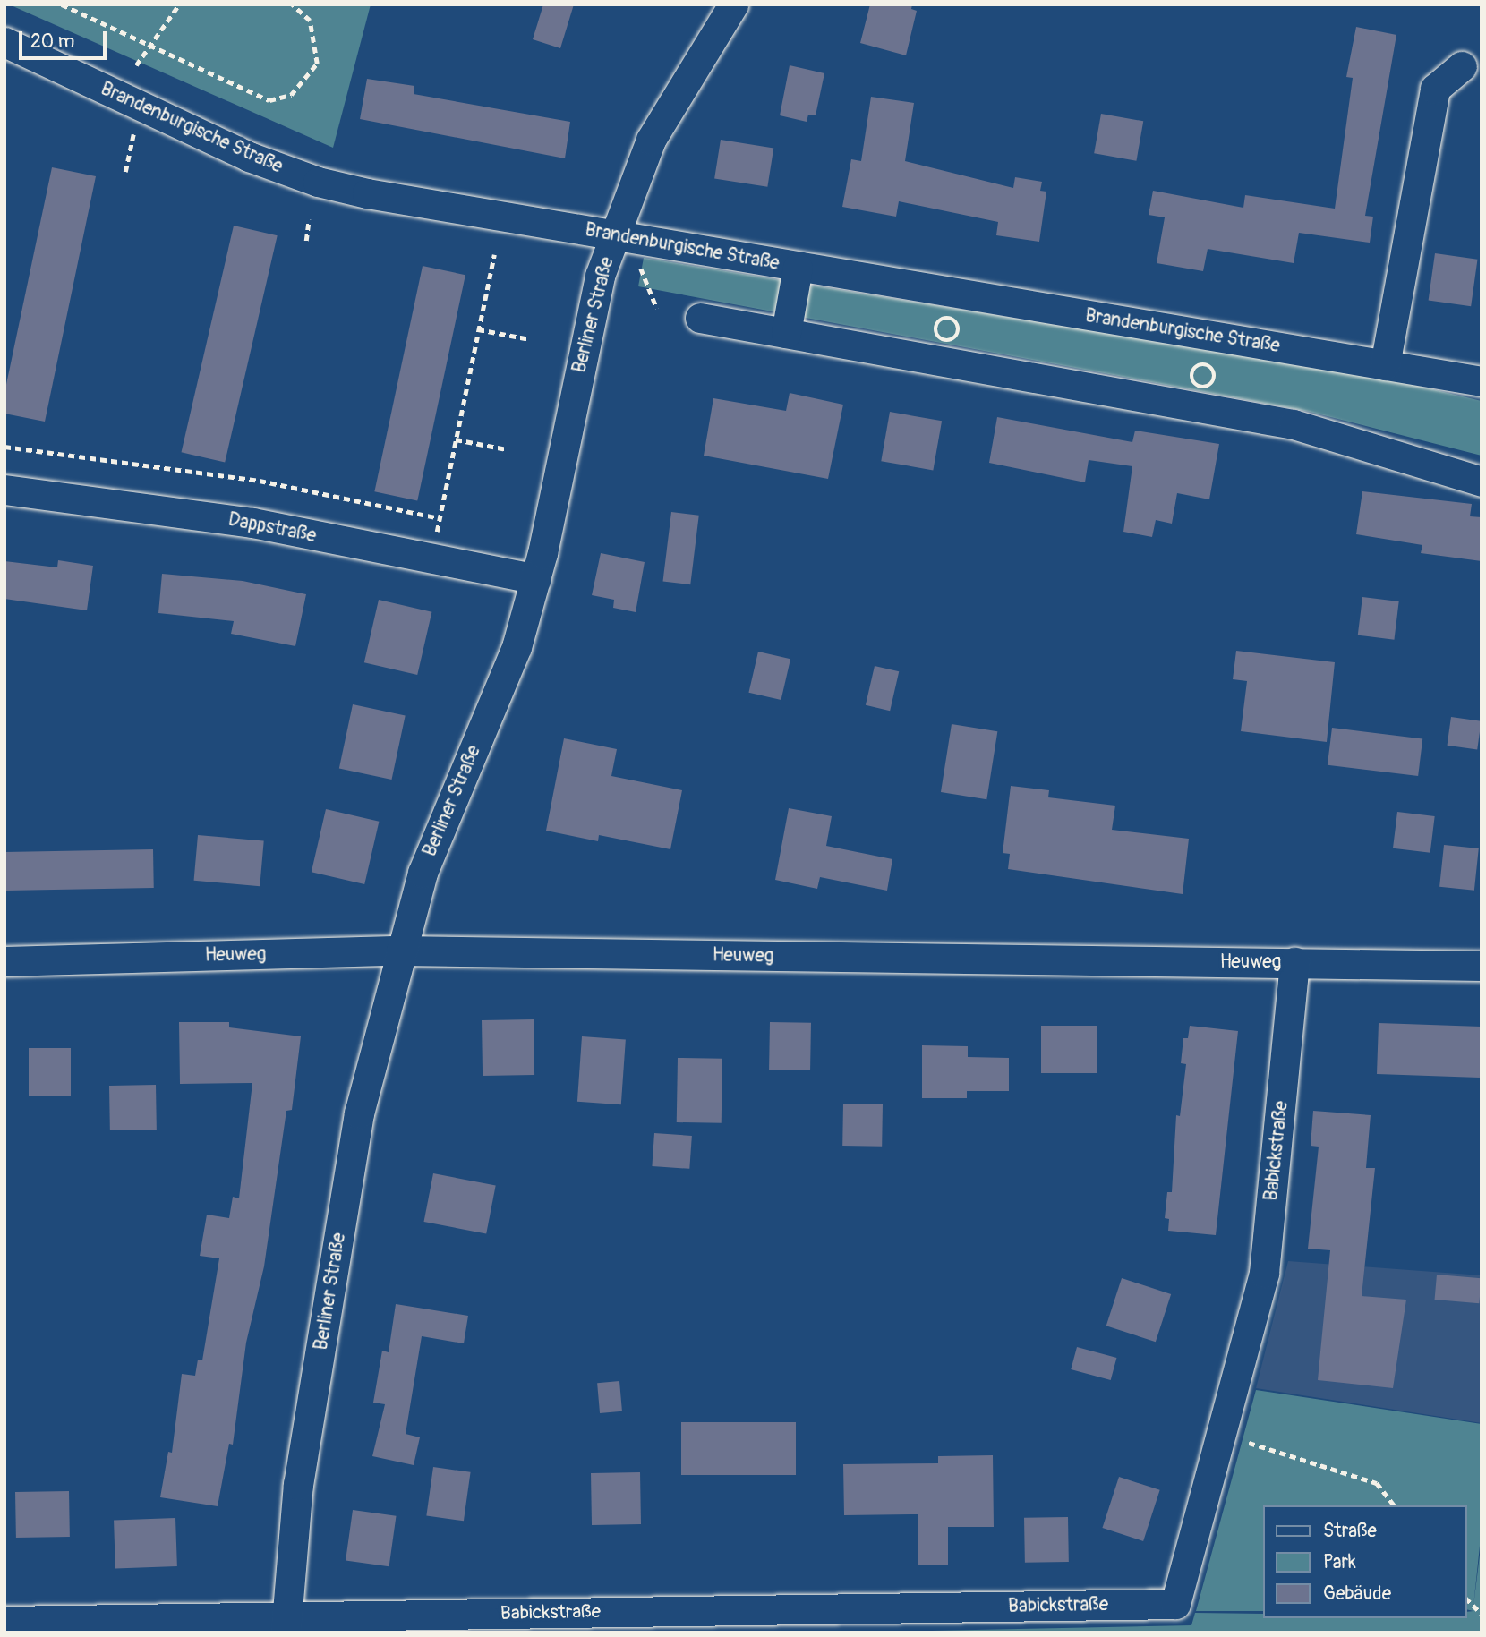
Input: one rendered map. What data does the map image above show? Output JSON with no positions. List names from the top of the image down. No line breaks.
{"streets":{"street":["Brandenburgische Straße","Berliner Straße","Dappstraße","Heuweg","Babickstraße"]},"crossings":[["Brandenburgische Straße","Berliner Straße"],["Berliner Straße","Dappstraße"],["Berliner Straße","Heuweg"],["Berliner Straße","Babickstraße"],["Heuweg","Babickstraße"]],"legend":["Straße","Park","Gebäude"],"scale_bar":"20 m"}
